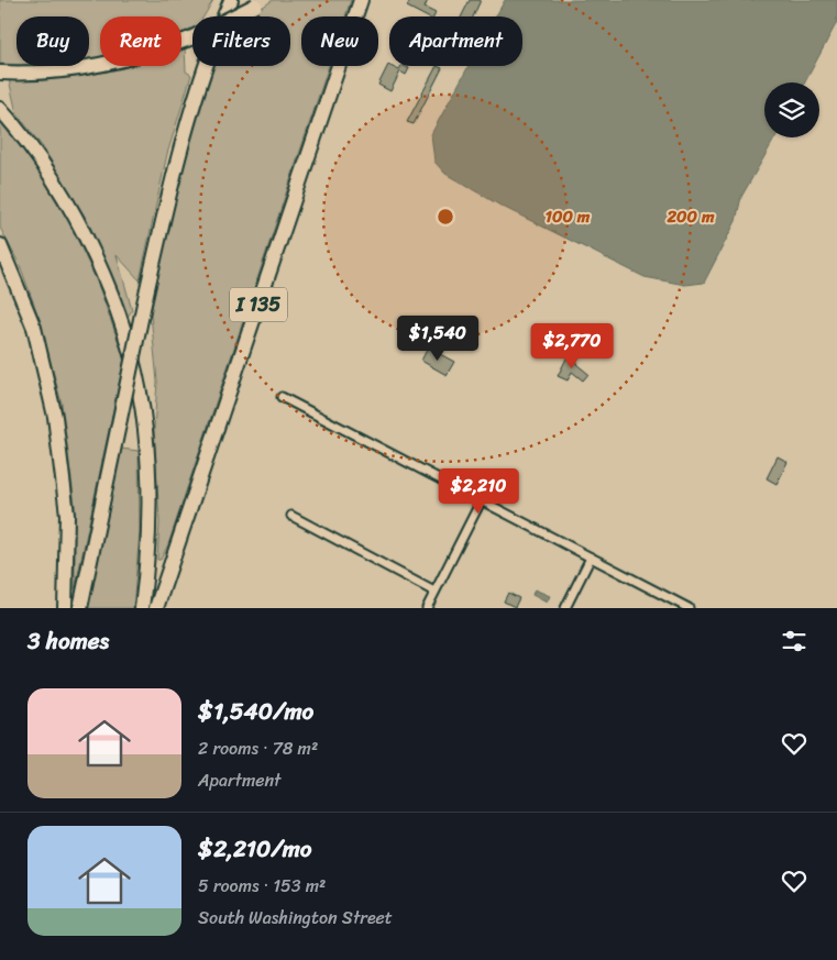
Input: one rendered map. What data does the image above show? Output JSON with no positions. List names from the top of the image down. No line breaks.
{"streets":{"highway":["I 135"]},"page":{"chip":["Buy","Rent","Filters","New","Apartment"],"price":["$1,540","$2,770","$2,210"],"heading":"3 homes","list":[{"name":"$1,540/mo","note":"2 rooms · 78 m² · Apartment"},{"name":"$2,210/mo","note":"5 rooms · 153 m² · South Washington Street"}]},"rings":["100 m","200 m"]}
